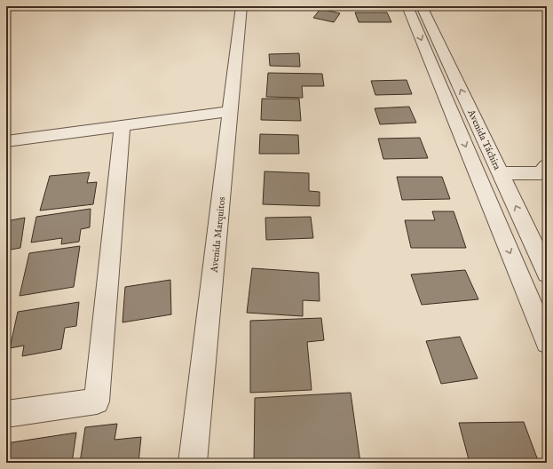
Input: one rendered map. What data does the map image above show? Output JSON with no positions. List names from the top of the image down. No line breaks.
{"streets":{"street":["Avenida Táchira","Avenida Marquitos"]}}
